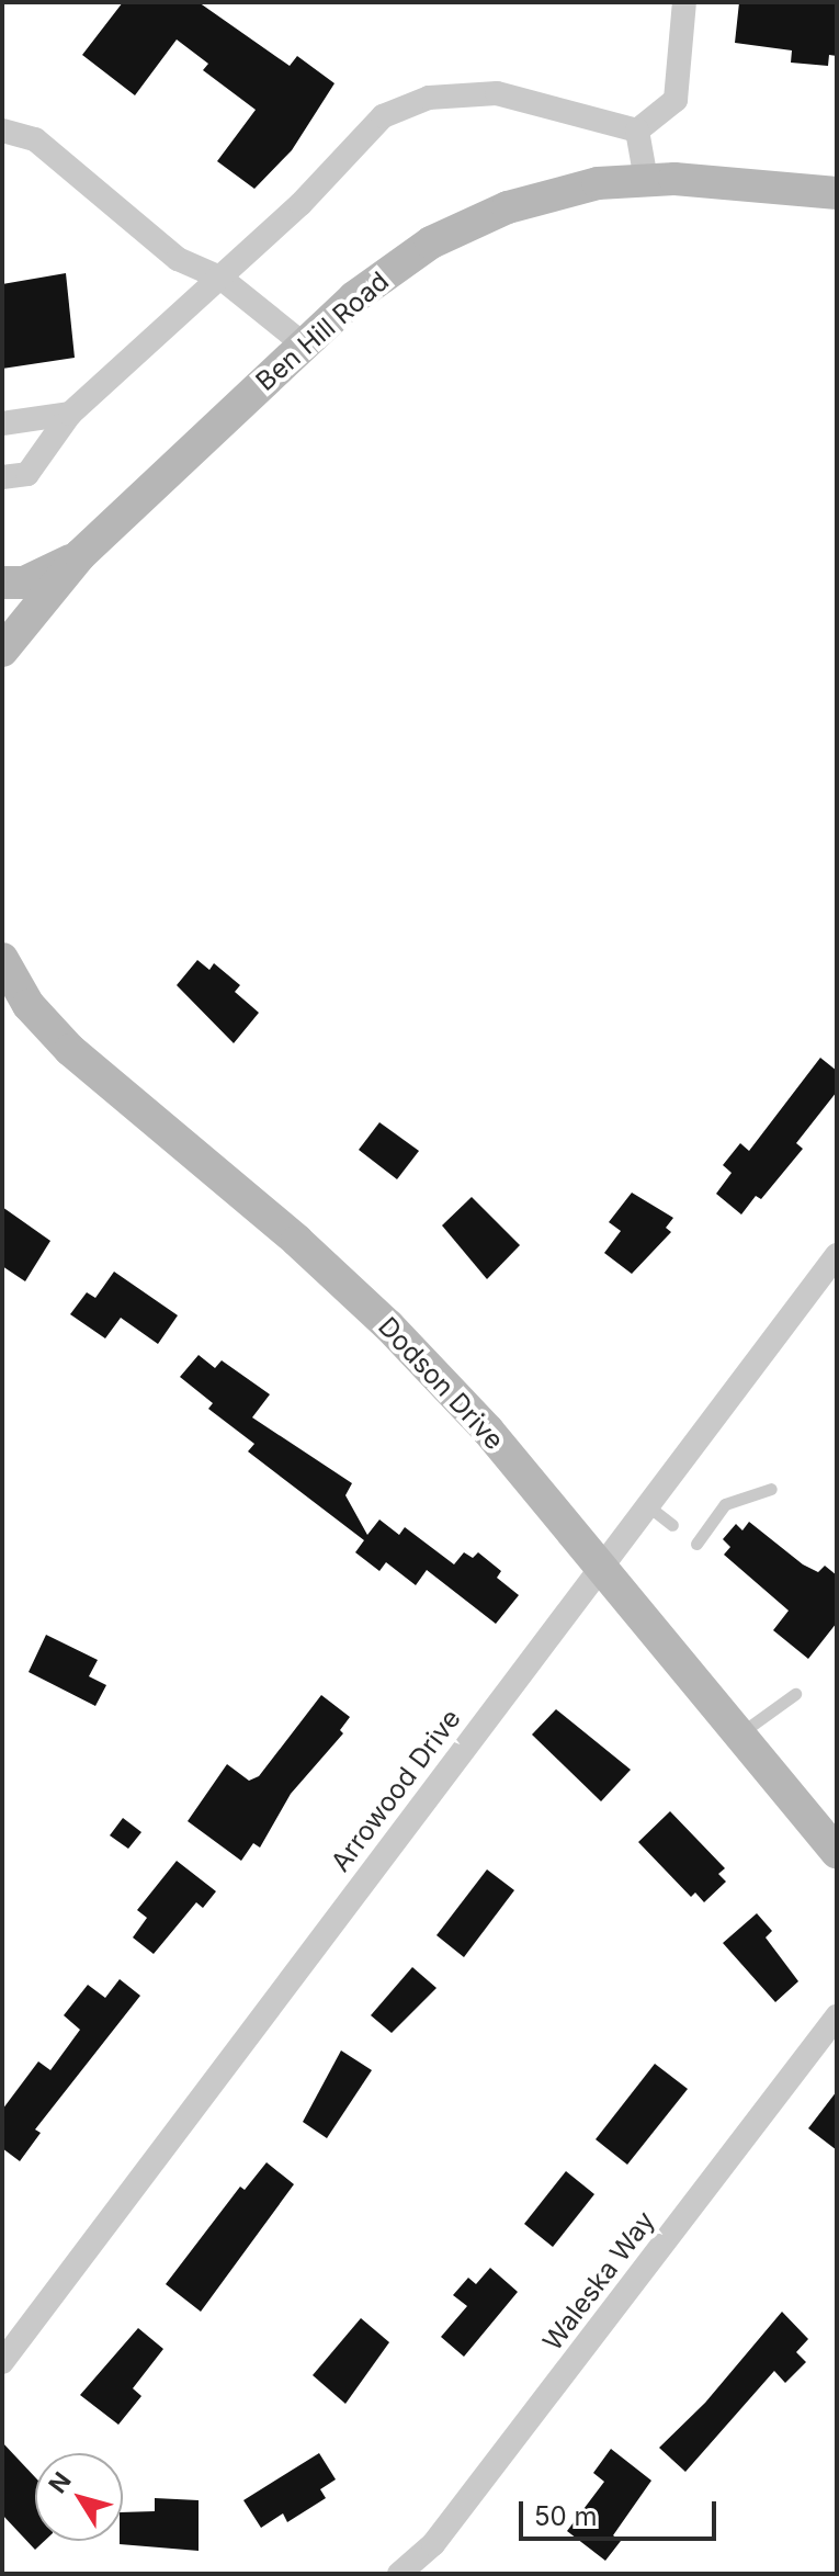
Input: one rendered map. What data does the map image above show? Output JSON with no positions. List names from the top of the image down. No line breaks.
{"streets":{"street":["Ben Hill Road","Dodson Drive","Arrowood Drive","Waleska Way"]},"crossings":[["Dodson Drive","Arrowood Drive"]],"scale_bar":"50 m","north":"top left"}
